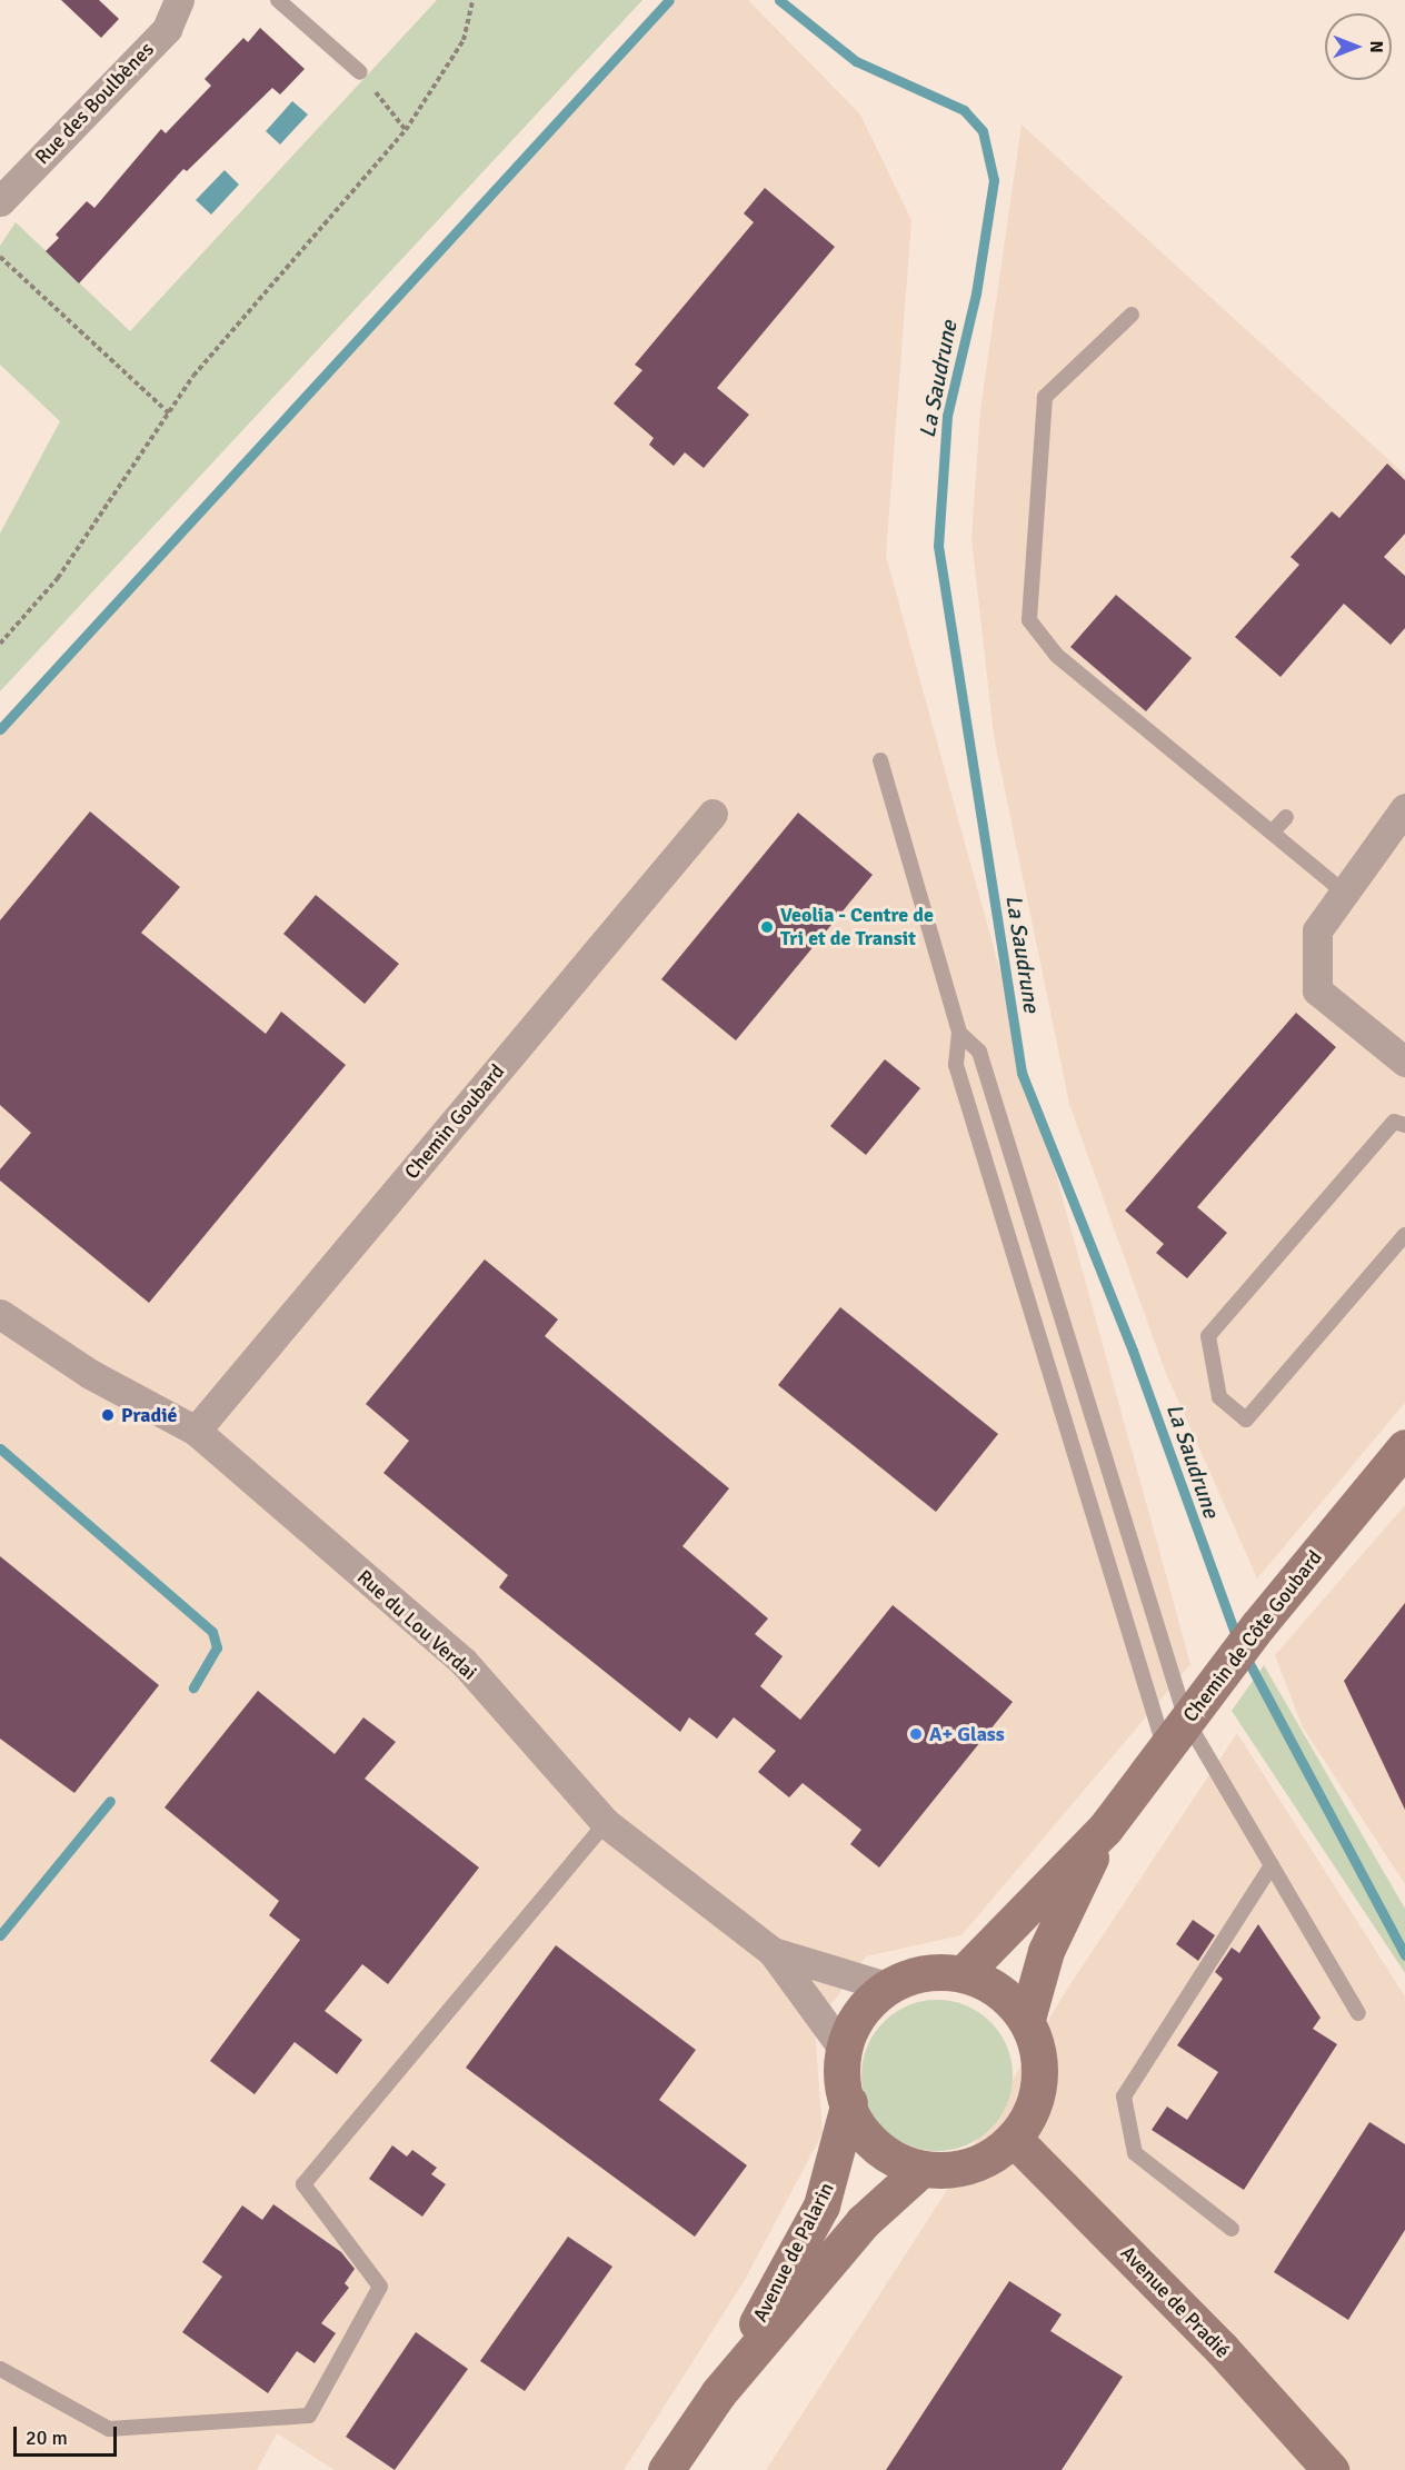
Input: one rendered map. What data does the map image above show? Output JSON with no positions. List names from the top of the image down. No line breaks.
{"streets":{"main road":["Chemin de Côte Goubard","Avenue de Palarin","Avenue de Pradié"],"street":["Rue des Boulbènes","Chemin Goubard","Rue du Lou Verdai"]},"crossings":[["Chemin Goubard","Rue du Lou Verdai"],["Rue du Lou Verdai","Chemin de Côte Goubard"],["Rue du Lou Verdai","Avenue de Palarin"],["Rue du Lou Verdai","Avenue de Pradié"],["Chemin de Côte Goubard","Avenue de Palarin"],["Chemin de Côte Goubard","Avenue de Pradié"],["Avenue de Palarin","Avenue de Pradié"]],"water":["La Saudrune"],"places":["Veolia - Centre de Tri et de Transit","Pradié","A+ Glass"],"scale_bar":"20 m","north":"right"}
